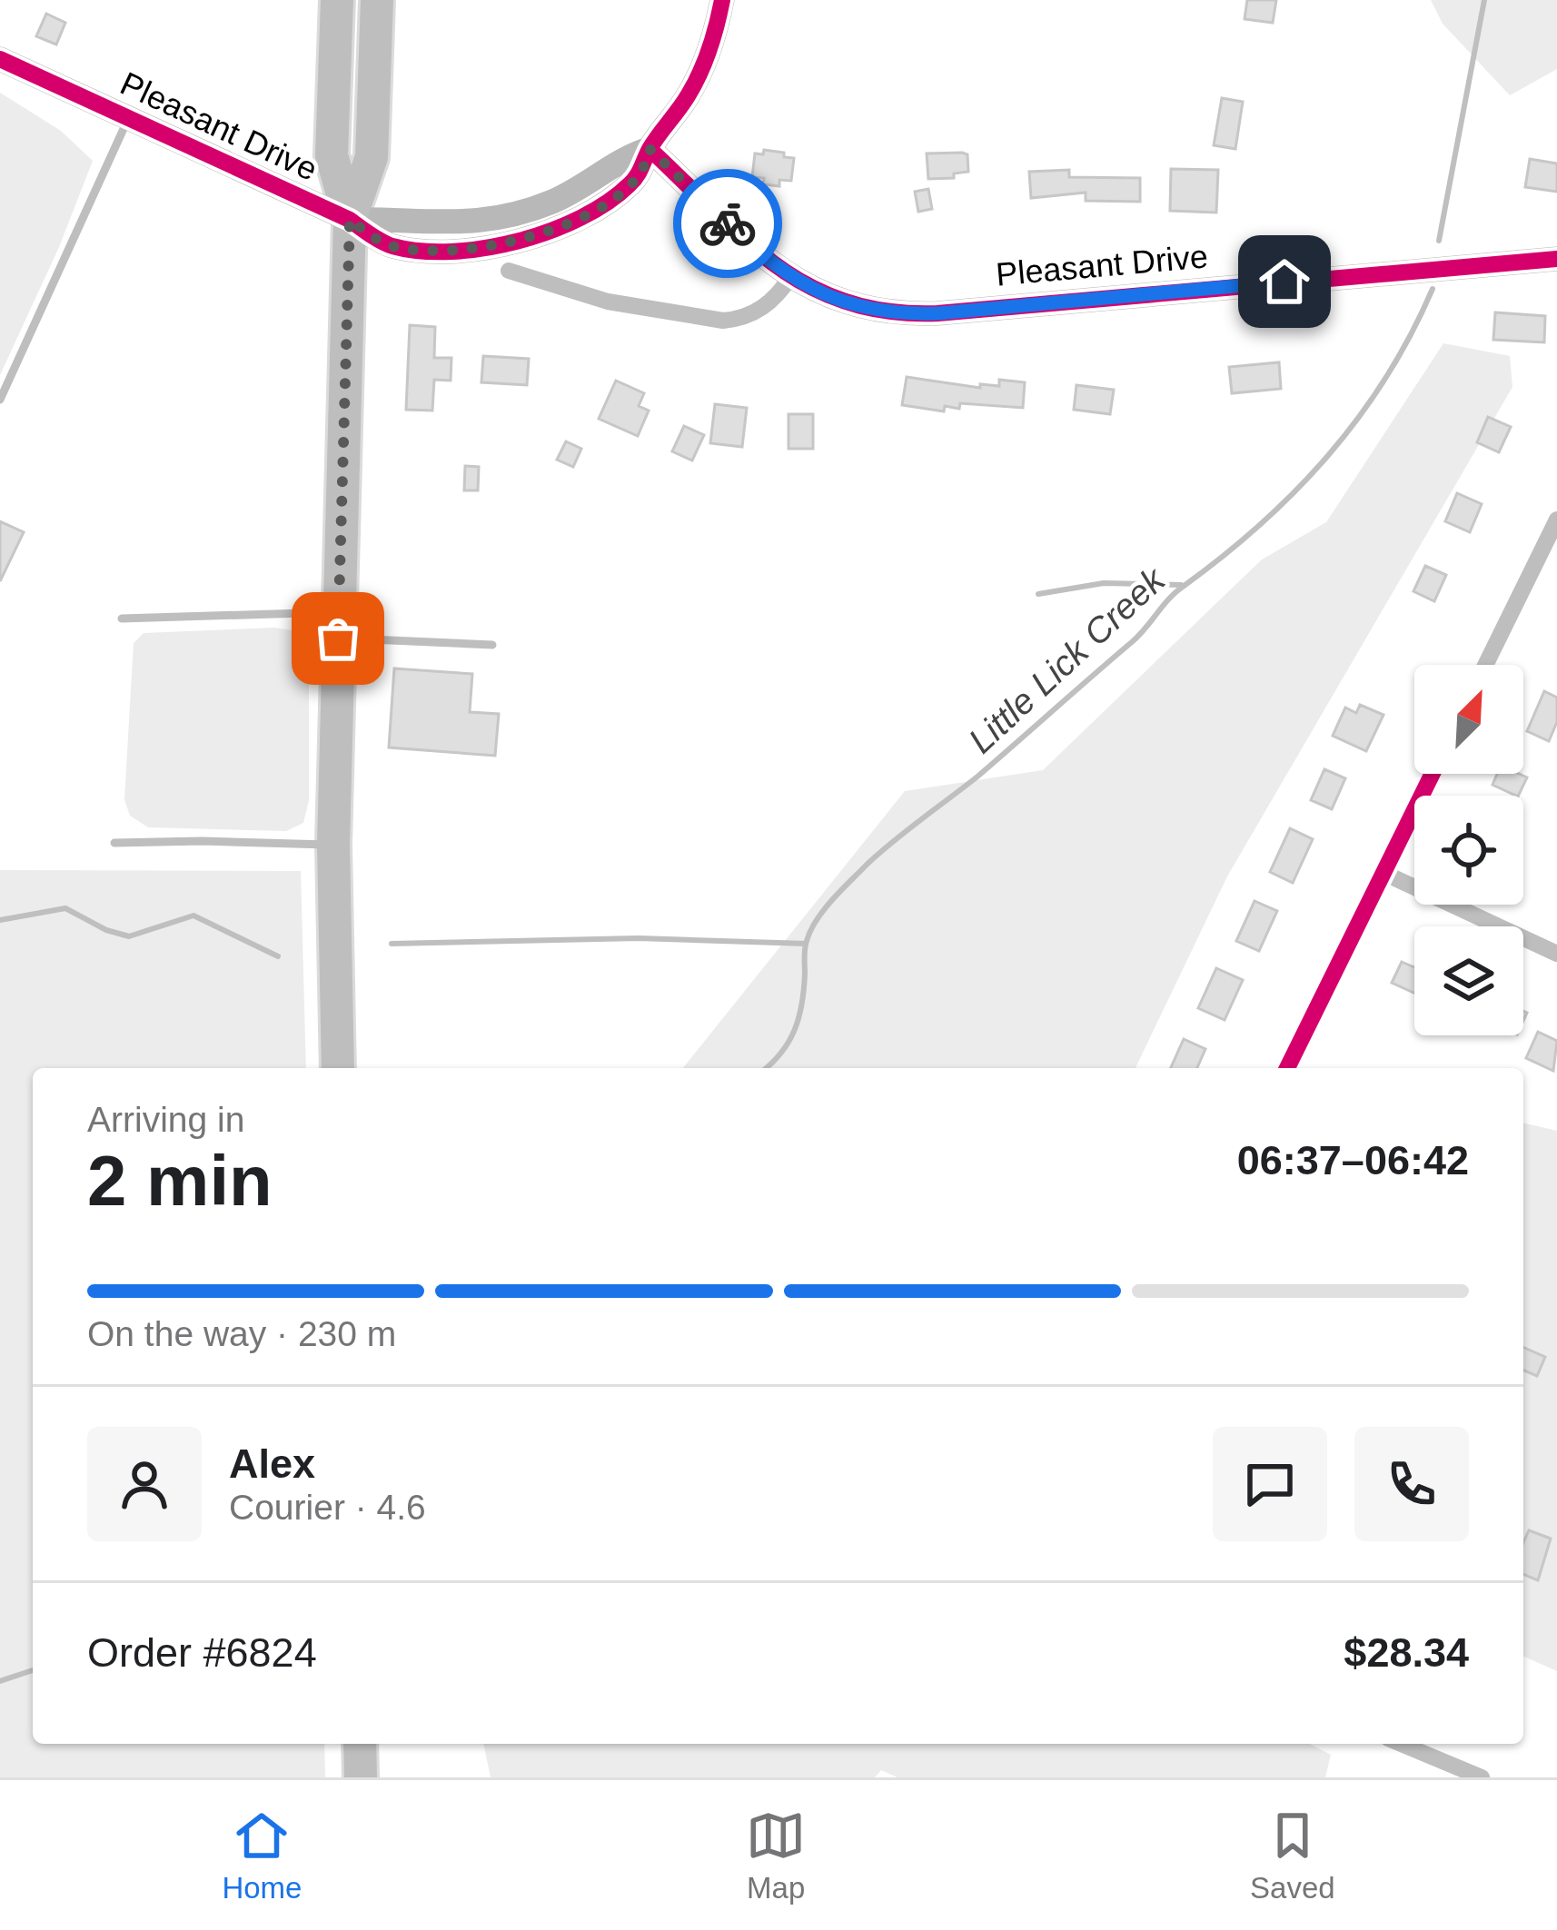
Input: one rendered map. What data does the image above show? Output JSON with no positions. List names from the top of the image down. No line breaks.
{"streets":{"street":["Pleasant Drive"]},"water":["Little Lick Creek"],"north":"top right","page":{"heading":["2 min","Arriving in","06:37–06:42"],"panel":["Alex","Courier · 4.6","Order #6824","$28.34"],"bar":"On the way · 230 m","tabs":["Home","Map","Saved"]}}
